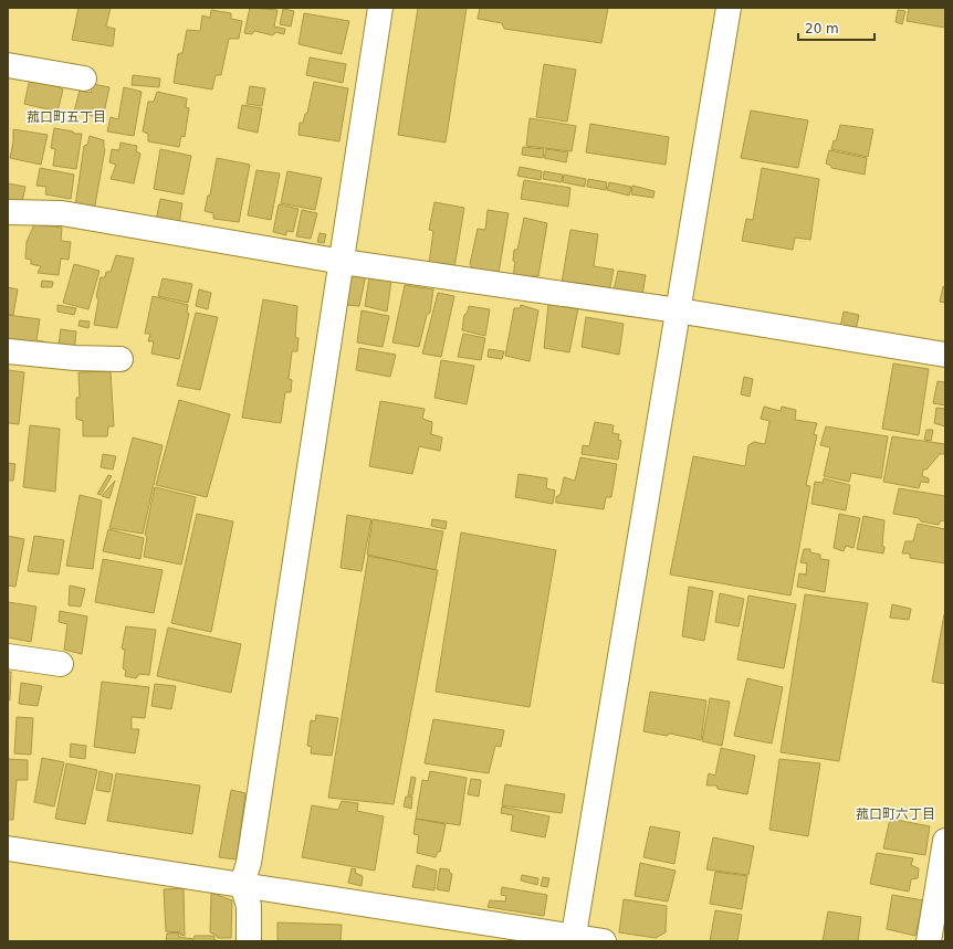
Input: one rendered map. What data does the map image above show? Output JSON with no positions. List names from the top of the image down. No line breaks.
{"districts":["菰口町五丁目","菰口町六丁目"],"scale_bar":"20 m"}
